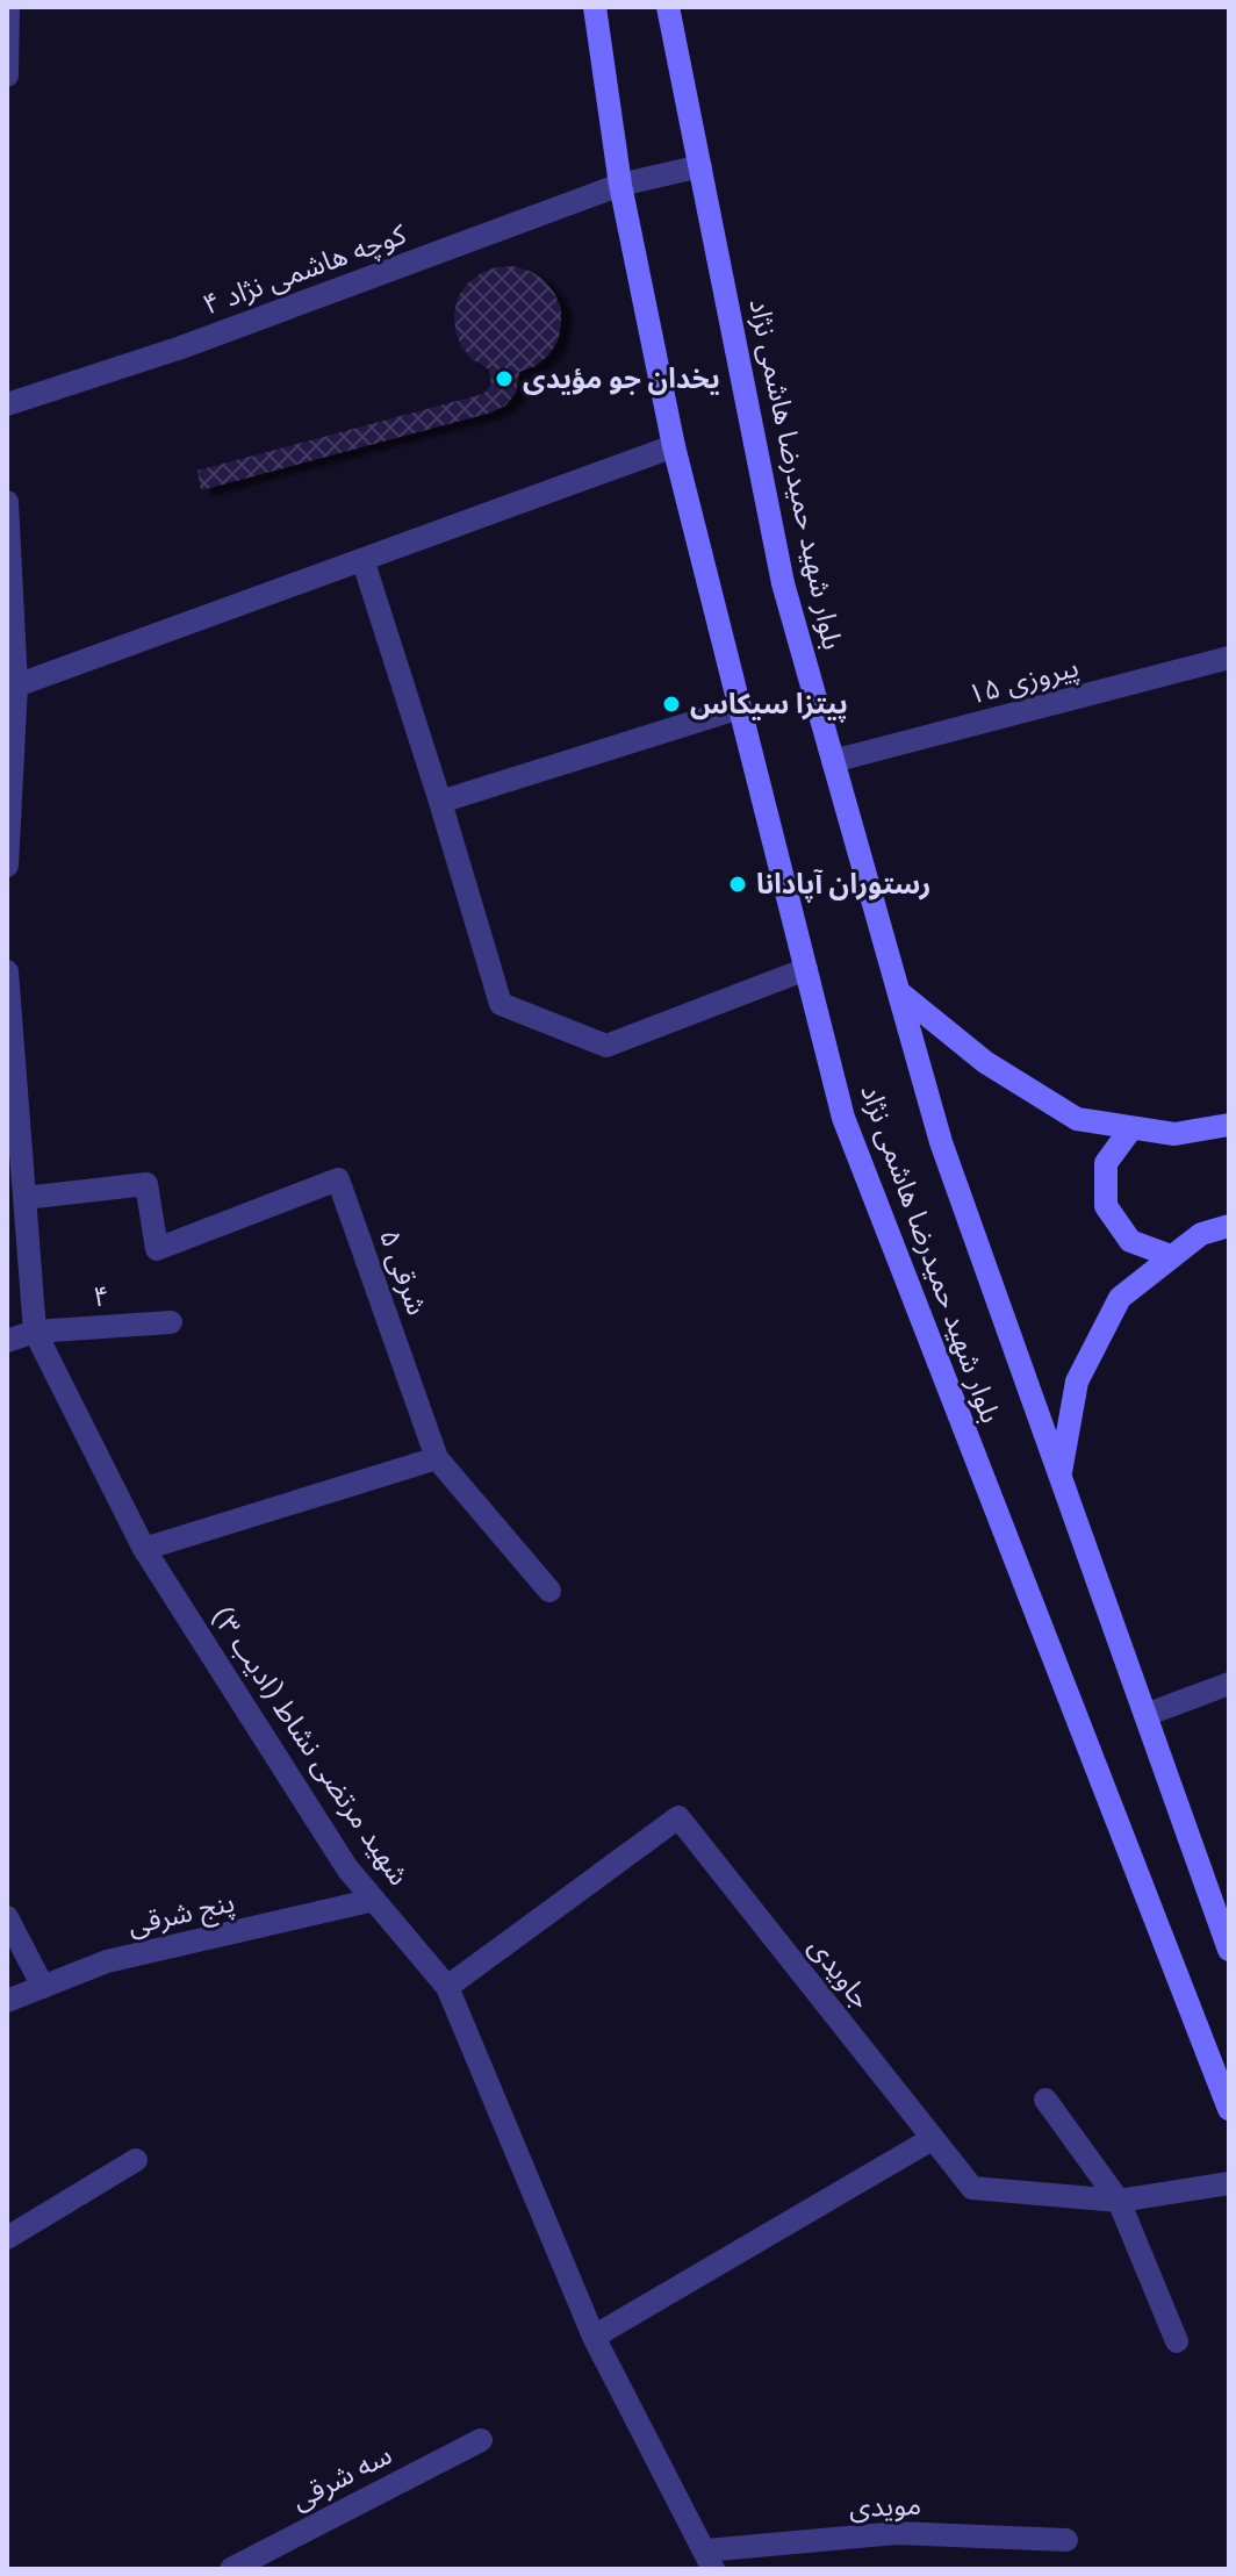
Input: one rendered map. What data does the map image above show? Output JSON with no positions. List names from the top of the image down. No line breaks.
{"streets":{"main road":["بلوار شهید حمیدرضا هاشمی نژاد"],"street":["کوچه هاشمی نژاد ۴","پیروزی ۱۵","۵ شرقی","۴","شهید مرتضی نشاط (ادیب ۳)","پنج شرقی","جاویدی","سه شرقی","مویدی"]},"crossings":[["کوچه هاشمی نژاد ۴","بلوار شهید حمیدرضا هاشمی نژاد"],["بلوار شهید حمیدرضا هاشمی نژاد","پیروزی ۱۵"],["۵ شرقی","شهید مرتضی نشاط (ادیب ۳)"],["۴","شهید مرتضی نشاط (ادیب ۳)"],["شهید مرتضی نشاط (ادیب ۳)","پنج شرقی"],["شهید مرتضی نشاط (ادیب ۳)","جاویدی"],["شهید مرتضی نشاط (ادیب ۳)","مویدی"]],"places":["یخدان جو مؤیدی","پیتزا سیکاس","رستوران آپادانا"]}
